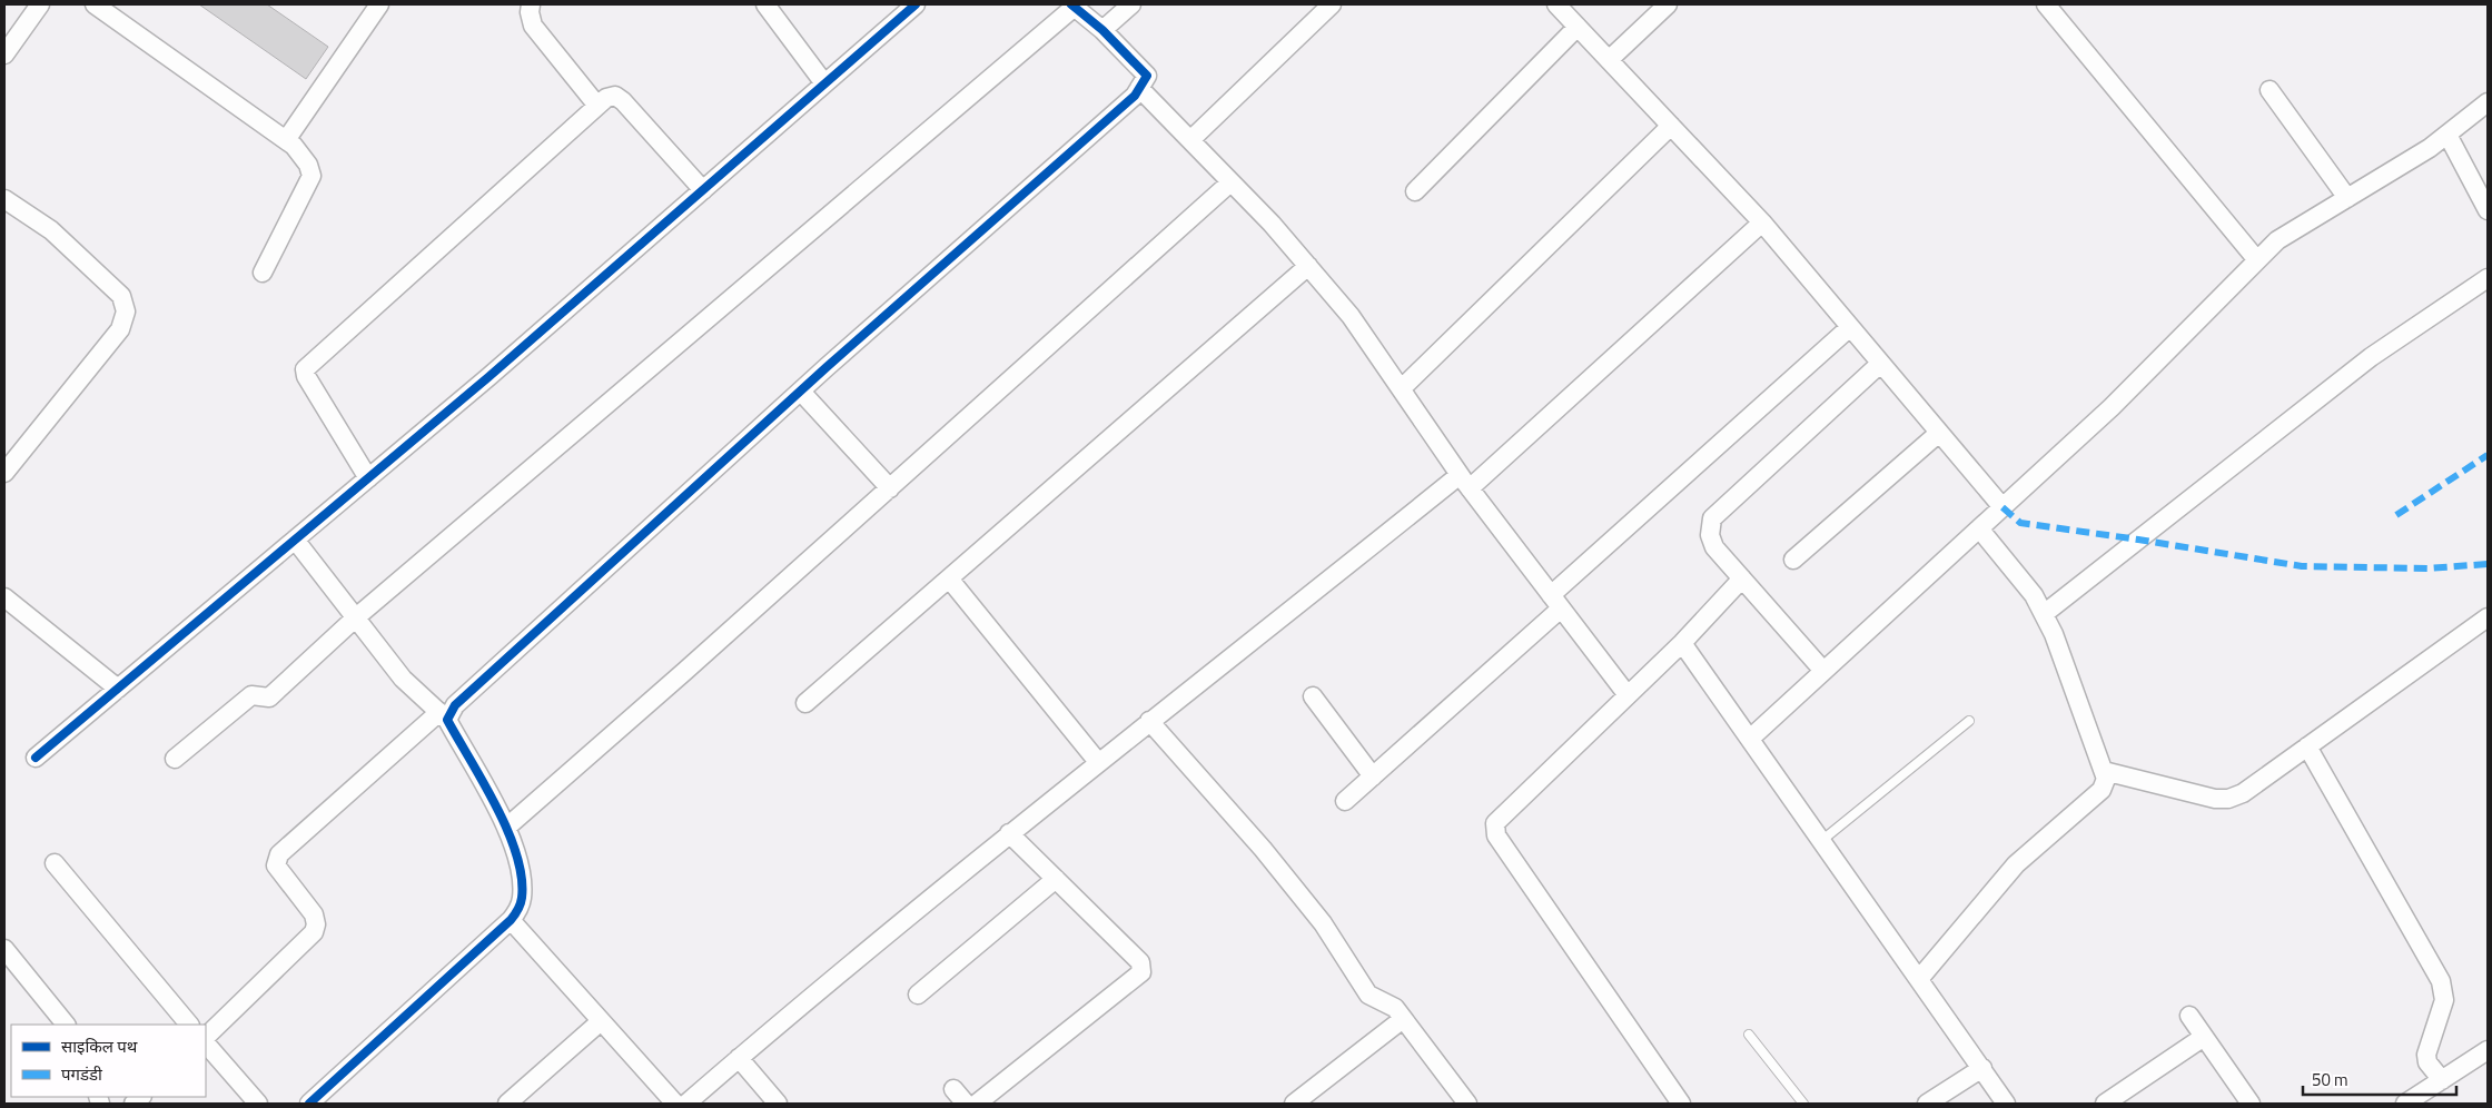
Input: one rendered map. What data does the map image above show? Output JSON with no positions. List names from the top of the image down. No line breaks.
{"legend":["साइकिल पथ","पगडंडी"],"scale_bar":"50 m"}
